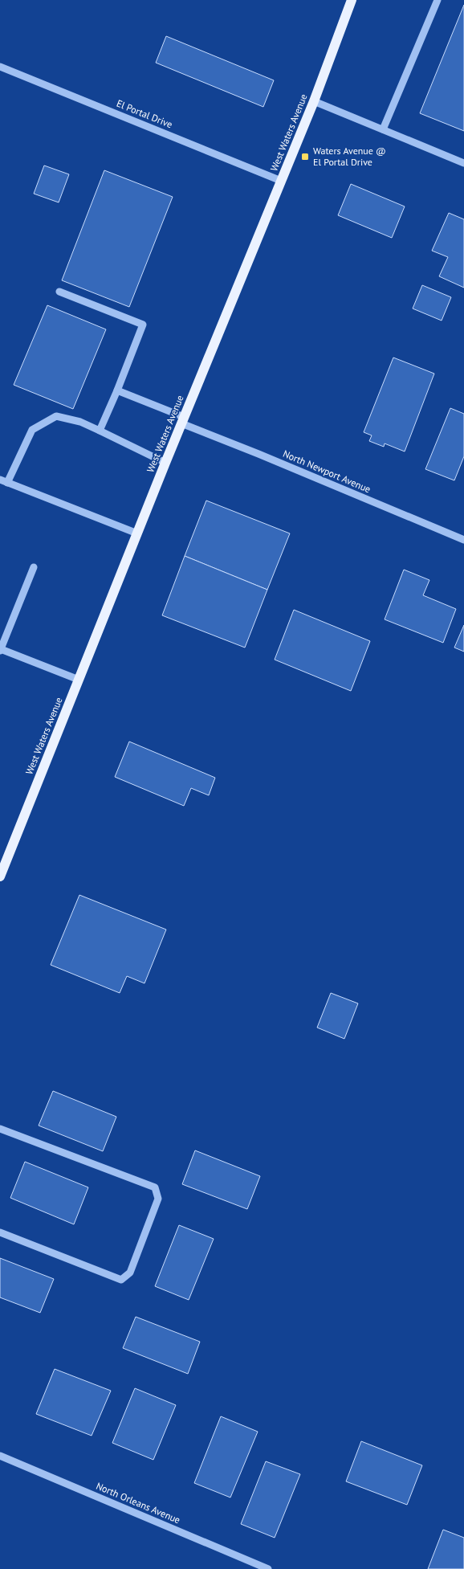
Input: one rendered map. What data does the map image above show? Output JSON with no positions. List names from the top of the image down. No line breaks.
{"streets":{"main road":["West Waters Avenue"],"street":["El Portal Drive","North Newport Avenue","North Orleans Avenue"]},"crossings":[["El Portal Drive","West Waters Avenue"],["West Waters Avenue","North Newport Avenue"]],"places":{"transit":["Waters Avenue @ El Portal Drive"]}}
